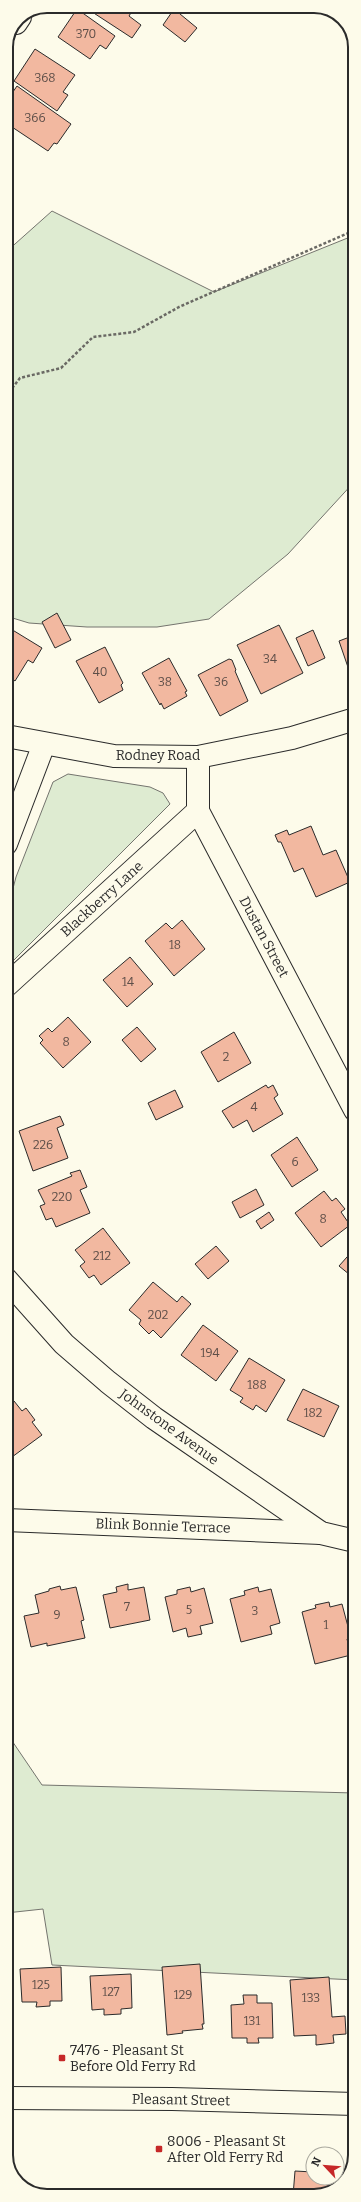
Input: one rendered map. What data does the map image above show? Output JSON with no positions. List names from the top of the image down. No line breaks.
{"streets":{"street":["Rodney Road","Blackberry Lane","Dustan Street","Johnstone Avenue","Blink Bonnie Terrace","Pleasant Street"]},"crossings":[["Rodney Road","Dustan Street"],["Blackberry Lane","Dustan Street"],["Johnstone Avenue","Blink Bonnie Terrace"]],"places":{"transit":["7476 - Pleasant St Before Old Ferry Rd","8006 - Pleasant St After Old Ferry Rd"]},"house_numbers":["370","368","366","34","40","38","36","18","14","8","2","4","226","6","220","8","212","202","194","188","182","7","5","3","9","1","125","127","129","133","131"],"north":"top left"}
